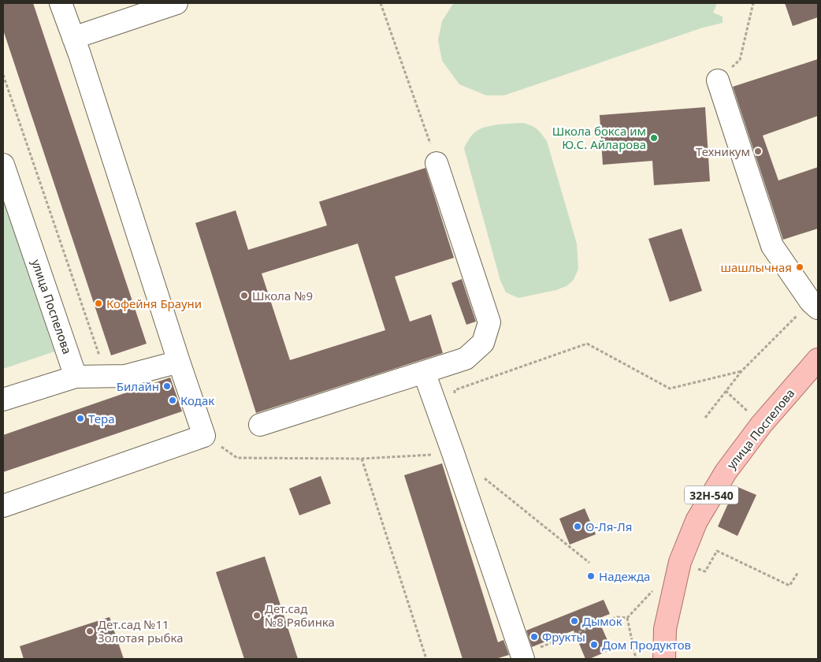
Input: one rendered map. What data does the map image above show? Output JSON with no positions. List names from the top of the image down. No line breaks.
{"streets":{"main road":["улица Поспелова","32Н-540"]},"places":["Школа бокса им Ю.С. Айларова","Техникум","шашлычная","Школа №9","Кофейня Брауни","Билайн","Кодак","Тера","О-Ля-Ля","Надежда","Дет.сад №8 Рябинка","Дымок","Дет.сад №11 Золотая рыбка","Фрукты","Дом Продуктов"]}
